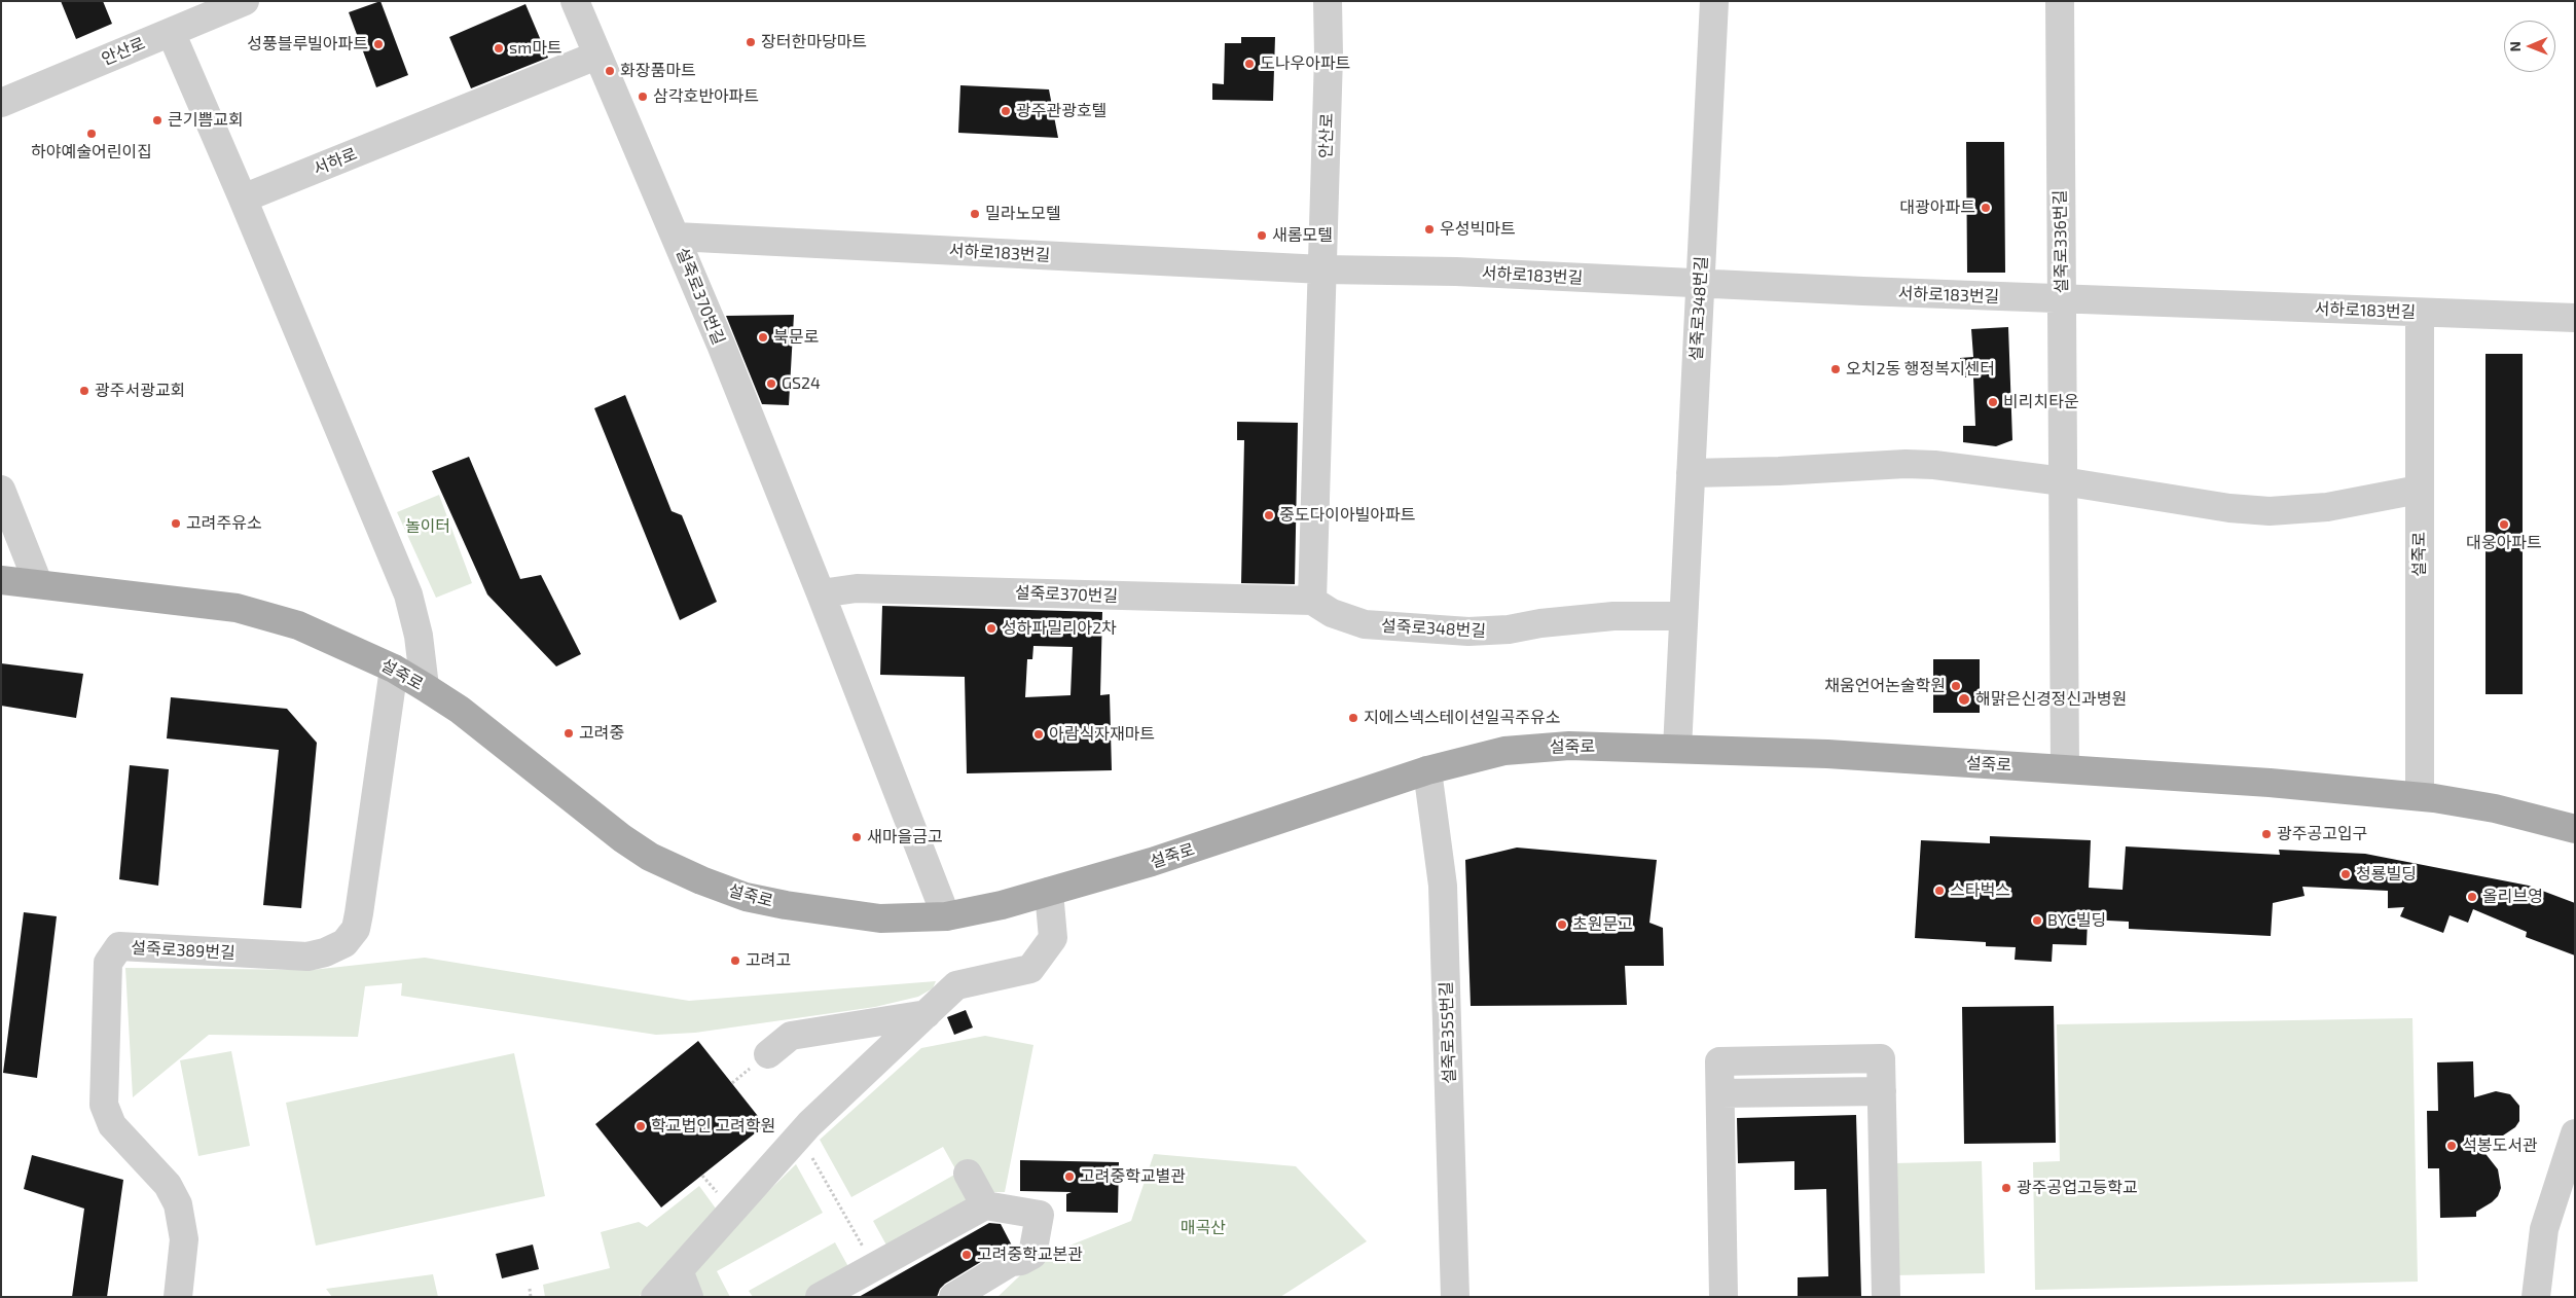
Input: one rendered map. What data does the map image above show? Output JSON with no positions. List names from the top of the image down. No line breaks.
{"streets":{"main road":["설죽로"],"street":["안산로","서하로","설죽로336번길","서하로183번길","설죽로370번길","설죽로348번길","설죽로389번길","설죽로355번길"]},"crossings":[["안산로","서하로183번길"],["서하로","설죽로370번길"],["설죽로336번길","서하로183번길"],["설죽로336번길","설죽로"],["서하로183번길","설죽로370번길"],["서하로183번길","설죽로348번길"],["서하로183번길","설죽로"],["설죽로370번길","설죽로348번길"],["설죽로370번길","설죽로"],["설죽로348번길","설죽로"],["설죽로","설죽로389번길"],["설죽로","설죽로355번길"]],"parks":["놀이터","매곡산"],"places":["장터한마당마트","성풍블루빌아파트","sm마트","도나우아파트","화장품마트","삼각호반아파트","광주관광호텔","큰기쁨교회","하야예술어린이집","대광아파트","밀라노모텔","우성빅마트","새롬모텔","북문로","오치2동 행정복지센터","GS24","광주서광교회","비리치타운","중도다이아빌아파트","고려주유소","대웅아파트","성하파밀리아2차","채움언어논술학원","해맑은신경정신과병원","지에스넥스테이션일곡주유소","고려중","아람식자재마트","광주공고입구","새마을금고","청룡빌딩","스타벅스","올리브영","BYC빌딩","초원문고","고려고","학교법인 고려학원","석봉도서관","고려중학교별관","광주공업고등학교","고려중학교본관"],"north":"left"}
